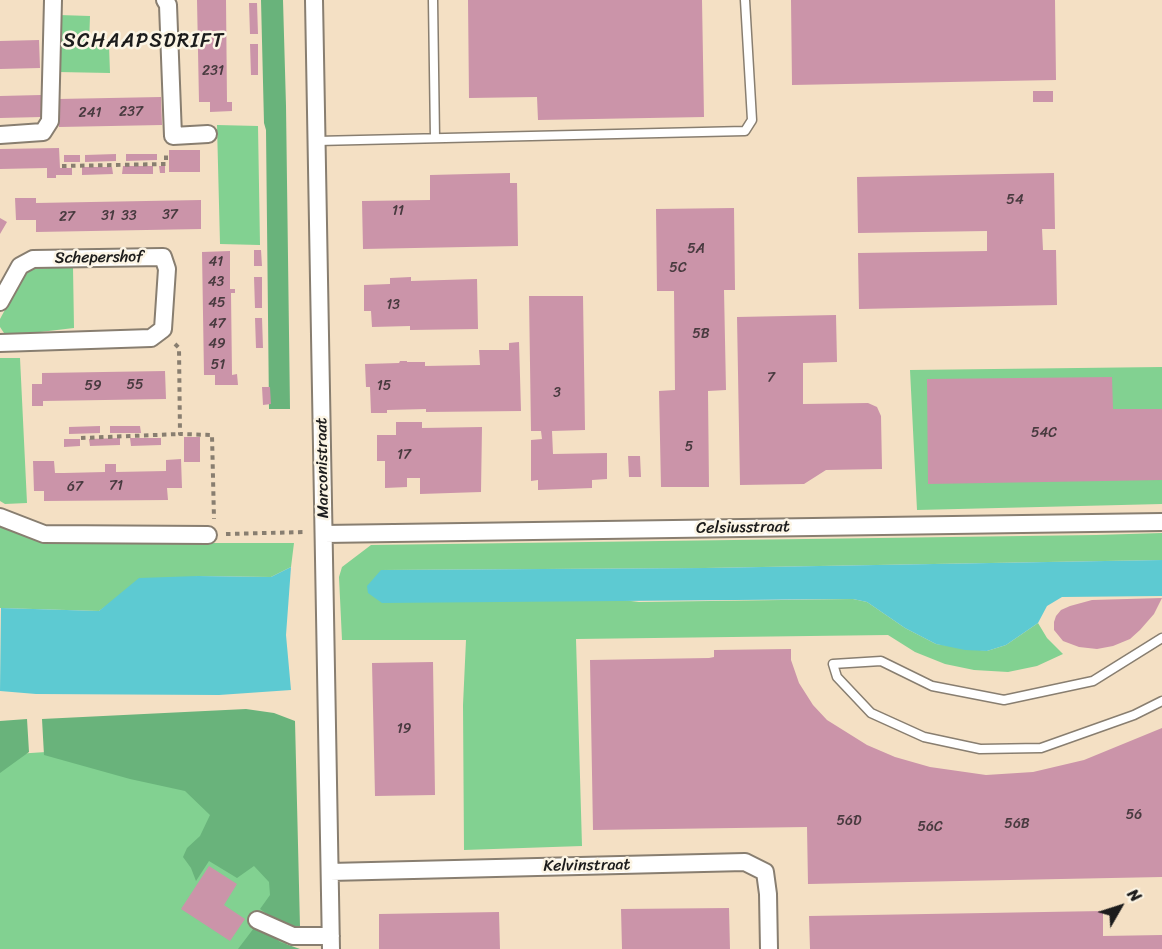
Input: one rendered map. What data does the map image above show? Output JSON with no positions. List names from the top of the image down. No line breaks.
{"streets":{"street":["Schepershof","Marconistraat","Celsiusstraat","Kelvinstraat"]},"crossings":[["Marconistraat","Celsiusstraat"],["Marconistraat","Kelvinstraat"]],"districts":["SCHAAPSDRIFT"],"house_numbers":["231","237","241","54","11","37","31","33","27","5A","41","5C","43","45","13","47","5B","49","51","7","55","59","15","3","54C","5","17","71","67","19","56","56D","56B","56C"],"north":"top right"}
